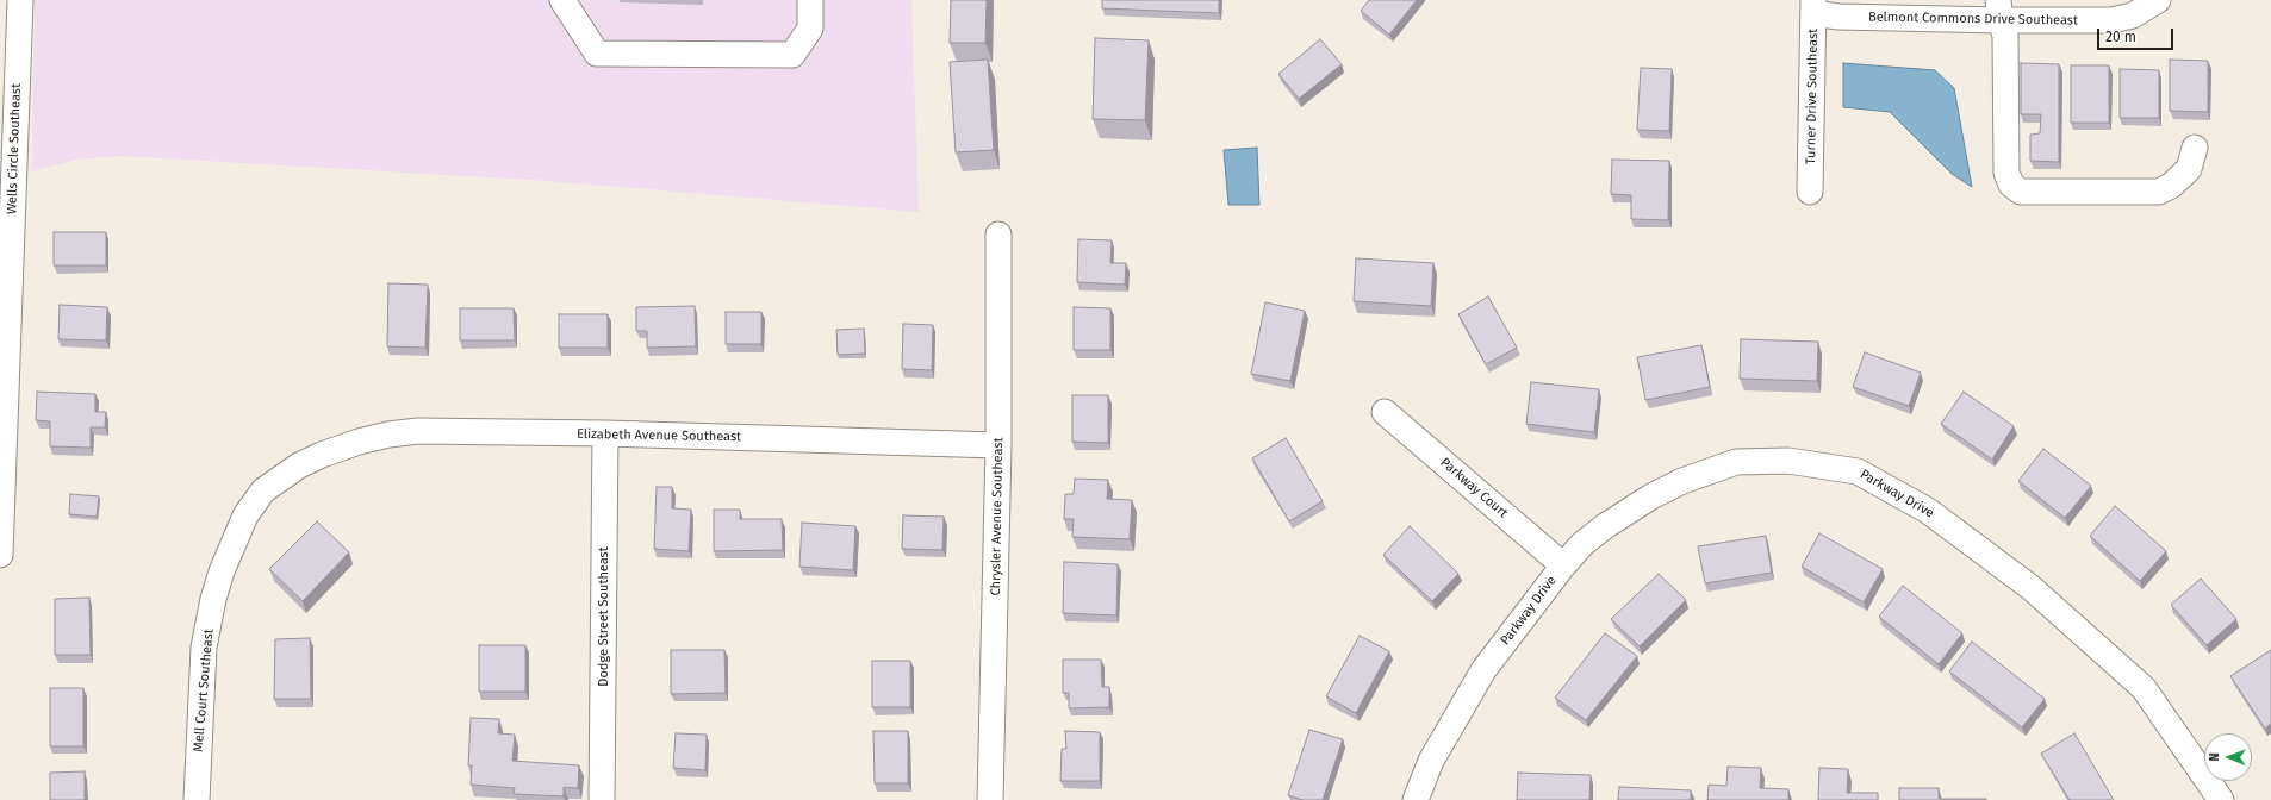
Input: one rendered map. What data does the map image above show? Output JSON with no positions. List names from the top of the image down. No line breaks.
{"streets":{"street":["Belmont Commons Drive Southeast","Turner Drive Southeast","Wells Circle Southeast","Elizabeth Avenue Southeast","Parkway Court","Parkway Drive","Chrysler Avenue Southeast","Dodge Street Southeast","Mell Court Southeast"]},"crossings":[["Belmont Commons Drive Southeast","Turner Drive Southeast"],["Elizabeth Avenue Southeast","Chrysler Avenue Southeast"],["Elizabeth Avenue Southeast","Dodge Street Southeast"],["Elizabeth Avenue Southeast","Mell Court Southeast"],["Parkway Court","Parkway Drive"]],"scale_bar":"20 m","north":"left"}
